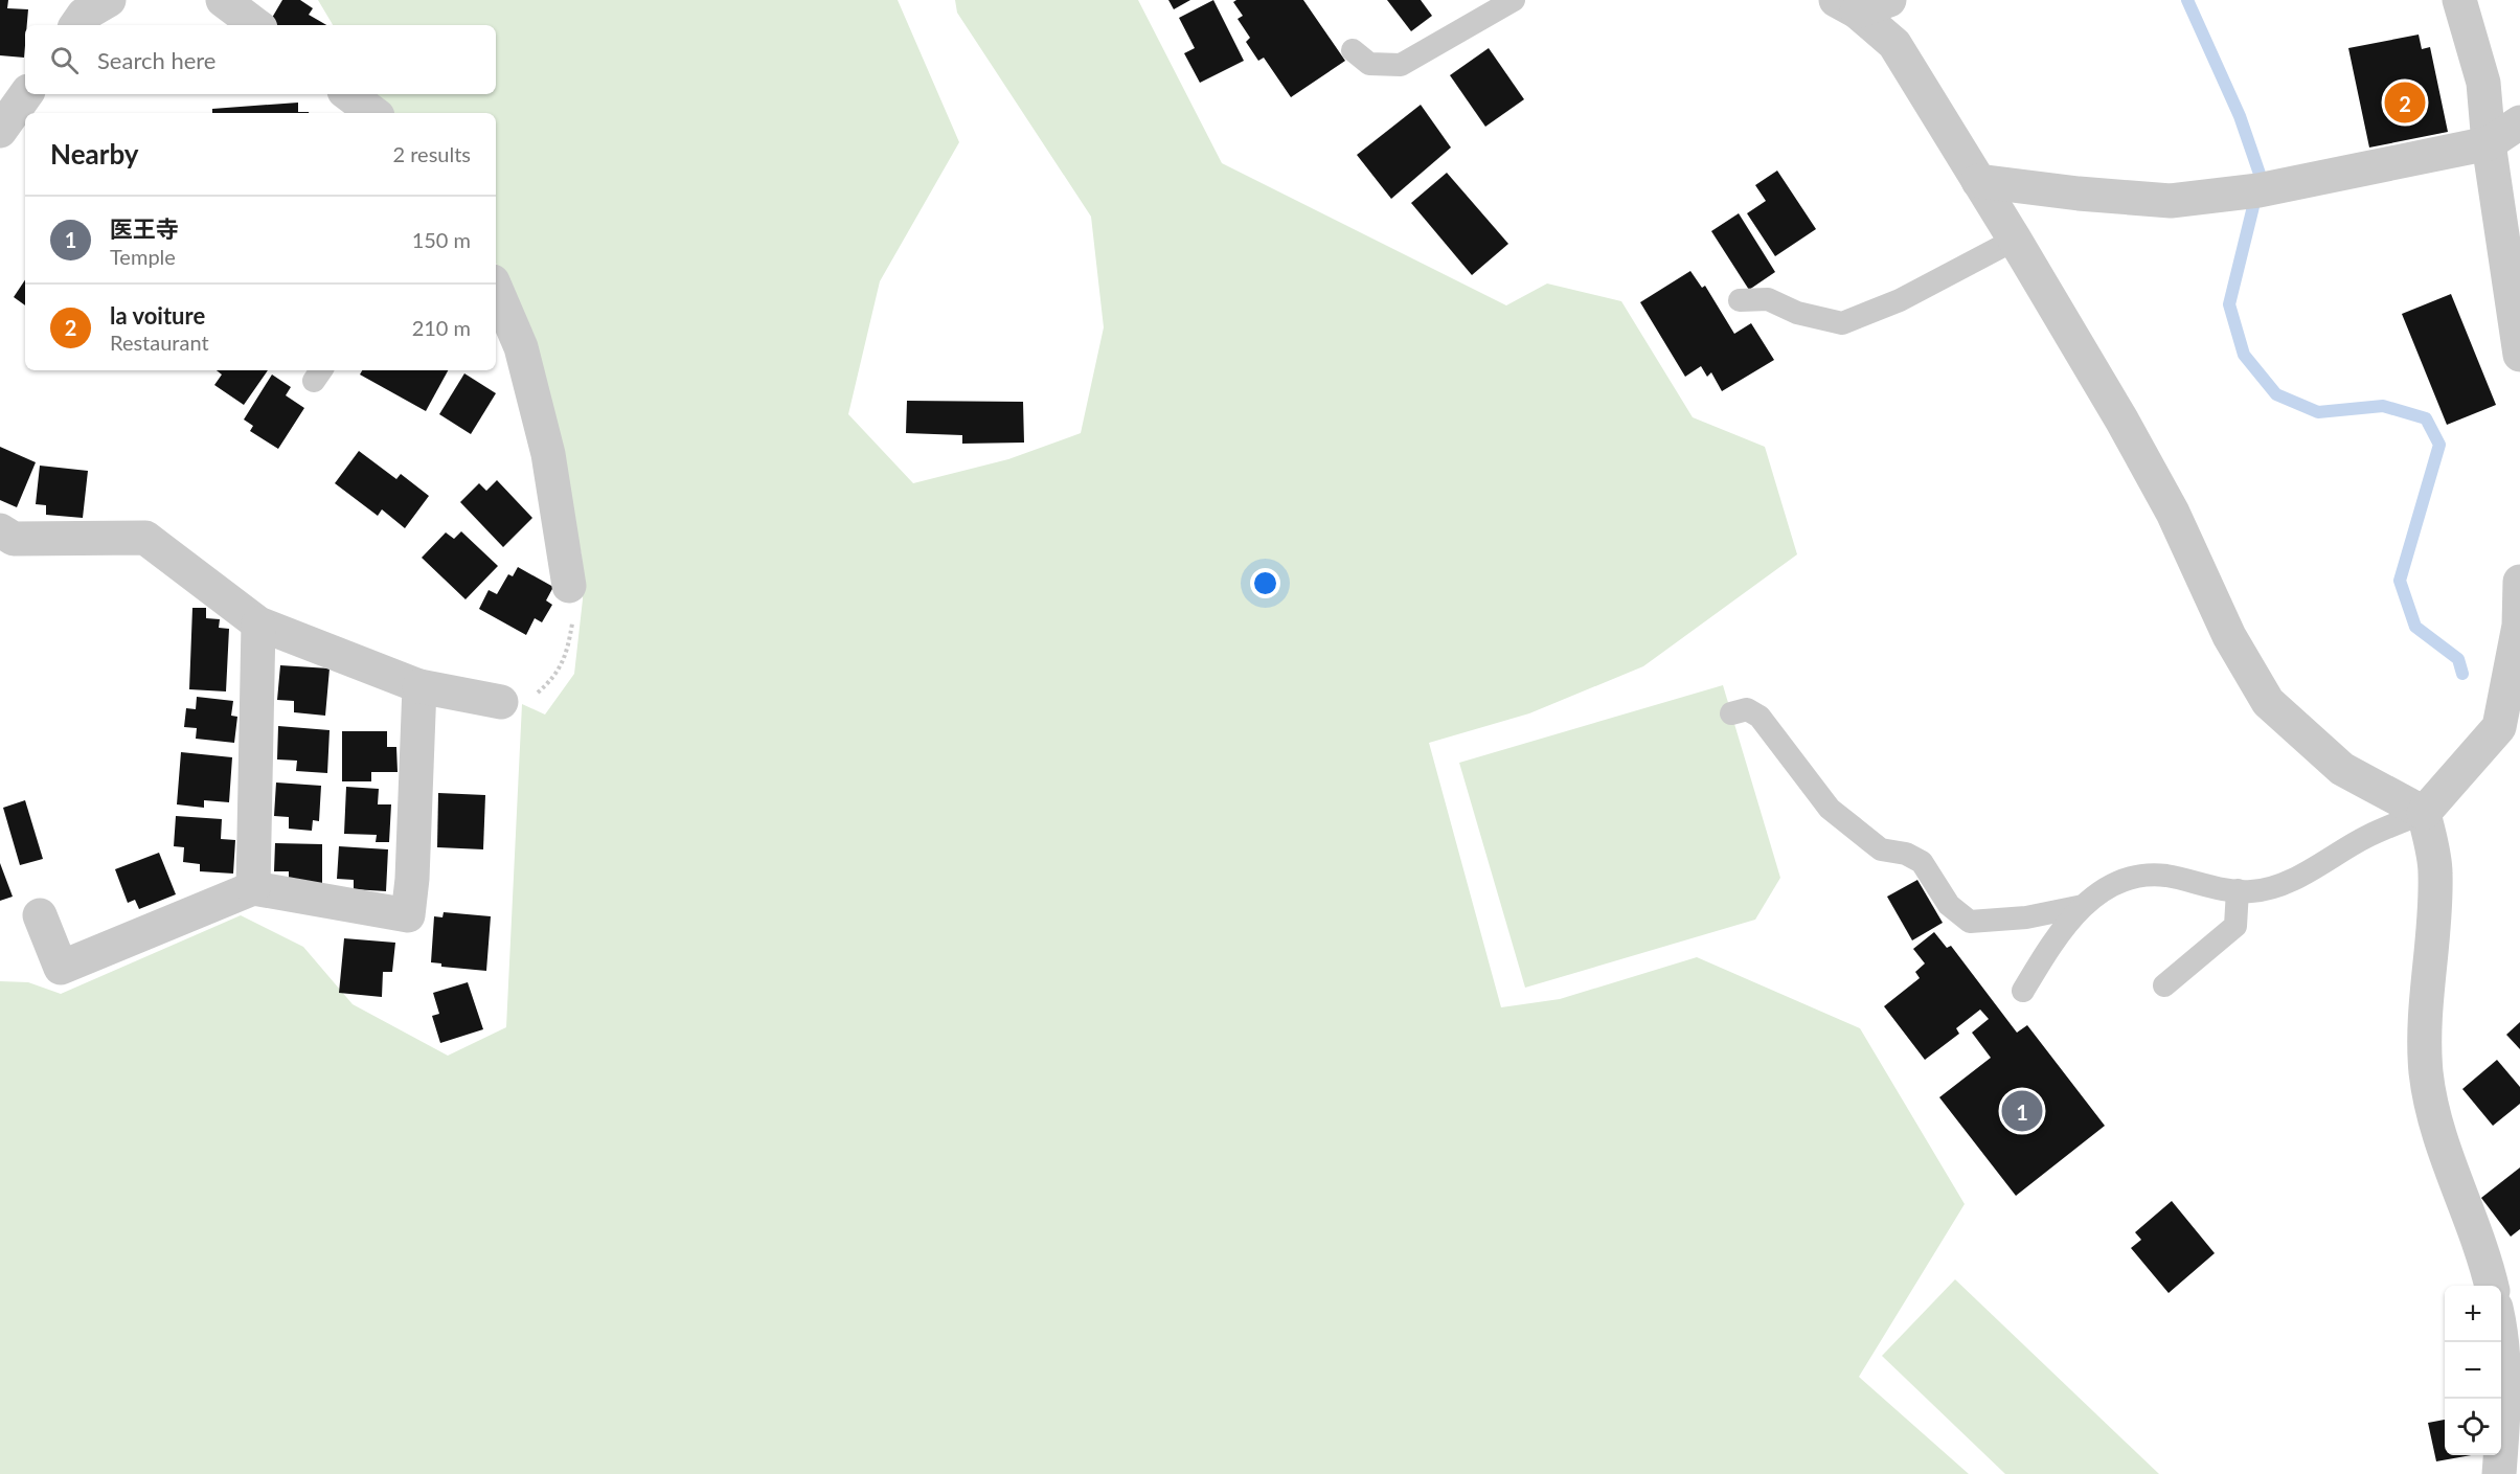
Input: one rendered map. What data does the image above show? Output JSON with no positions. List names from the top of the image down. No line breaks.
{"page":{"search":"Search here","pins":["2","1"],"heading":["Nearby","2 results"],"list":[{"mark":"1","name":"医王寺","note":"Temple","value":"150 m"},{"mark":"2","name":"la voiture","note":"Restaurant","value":"210 m"}],"map_buttons":["+","−"]}}
